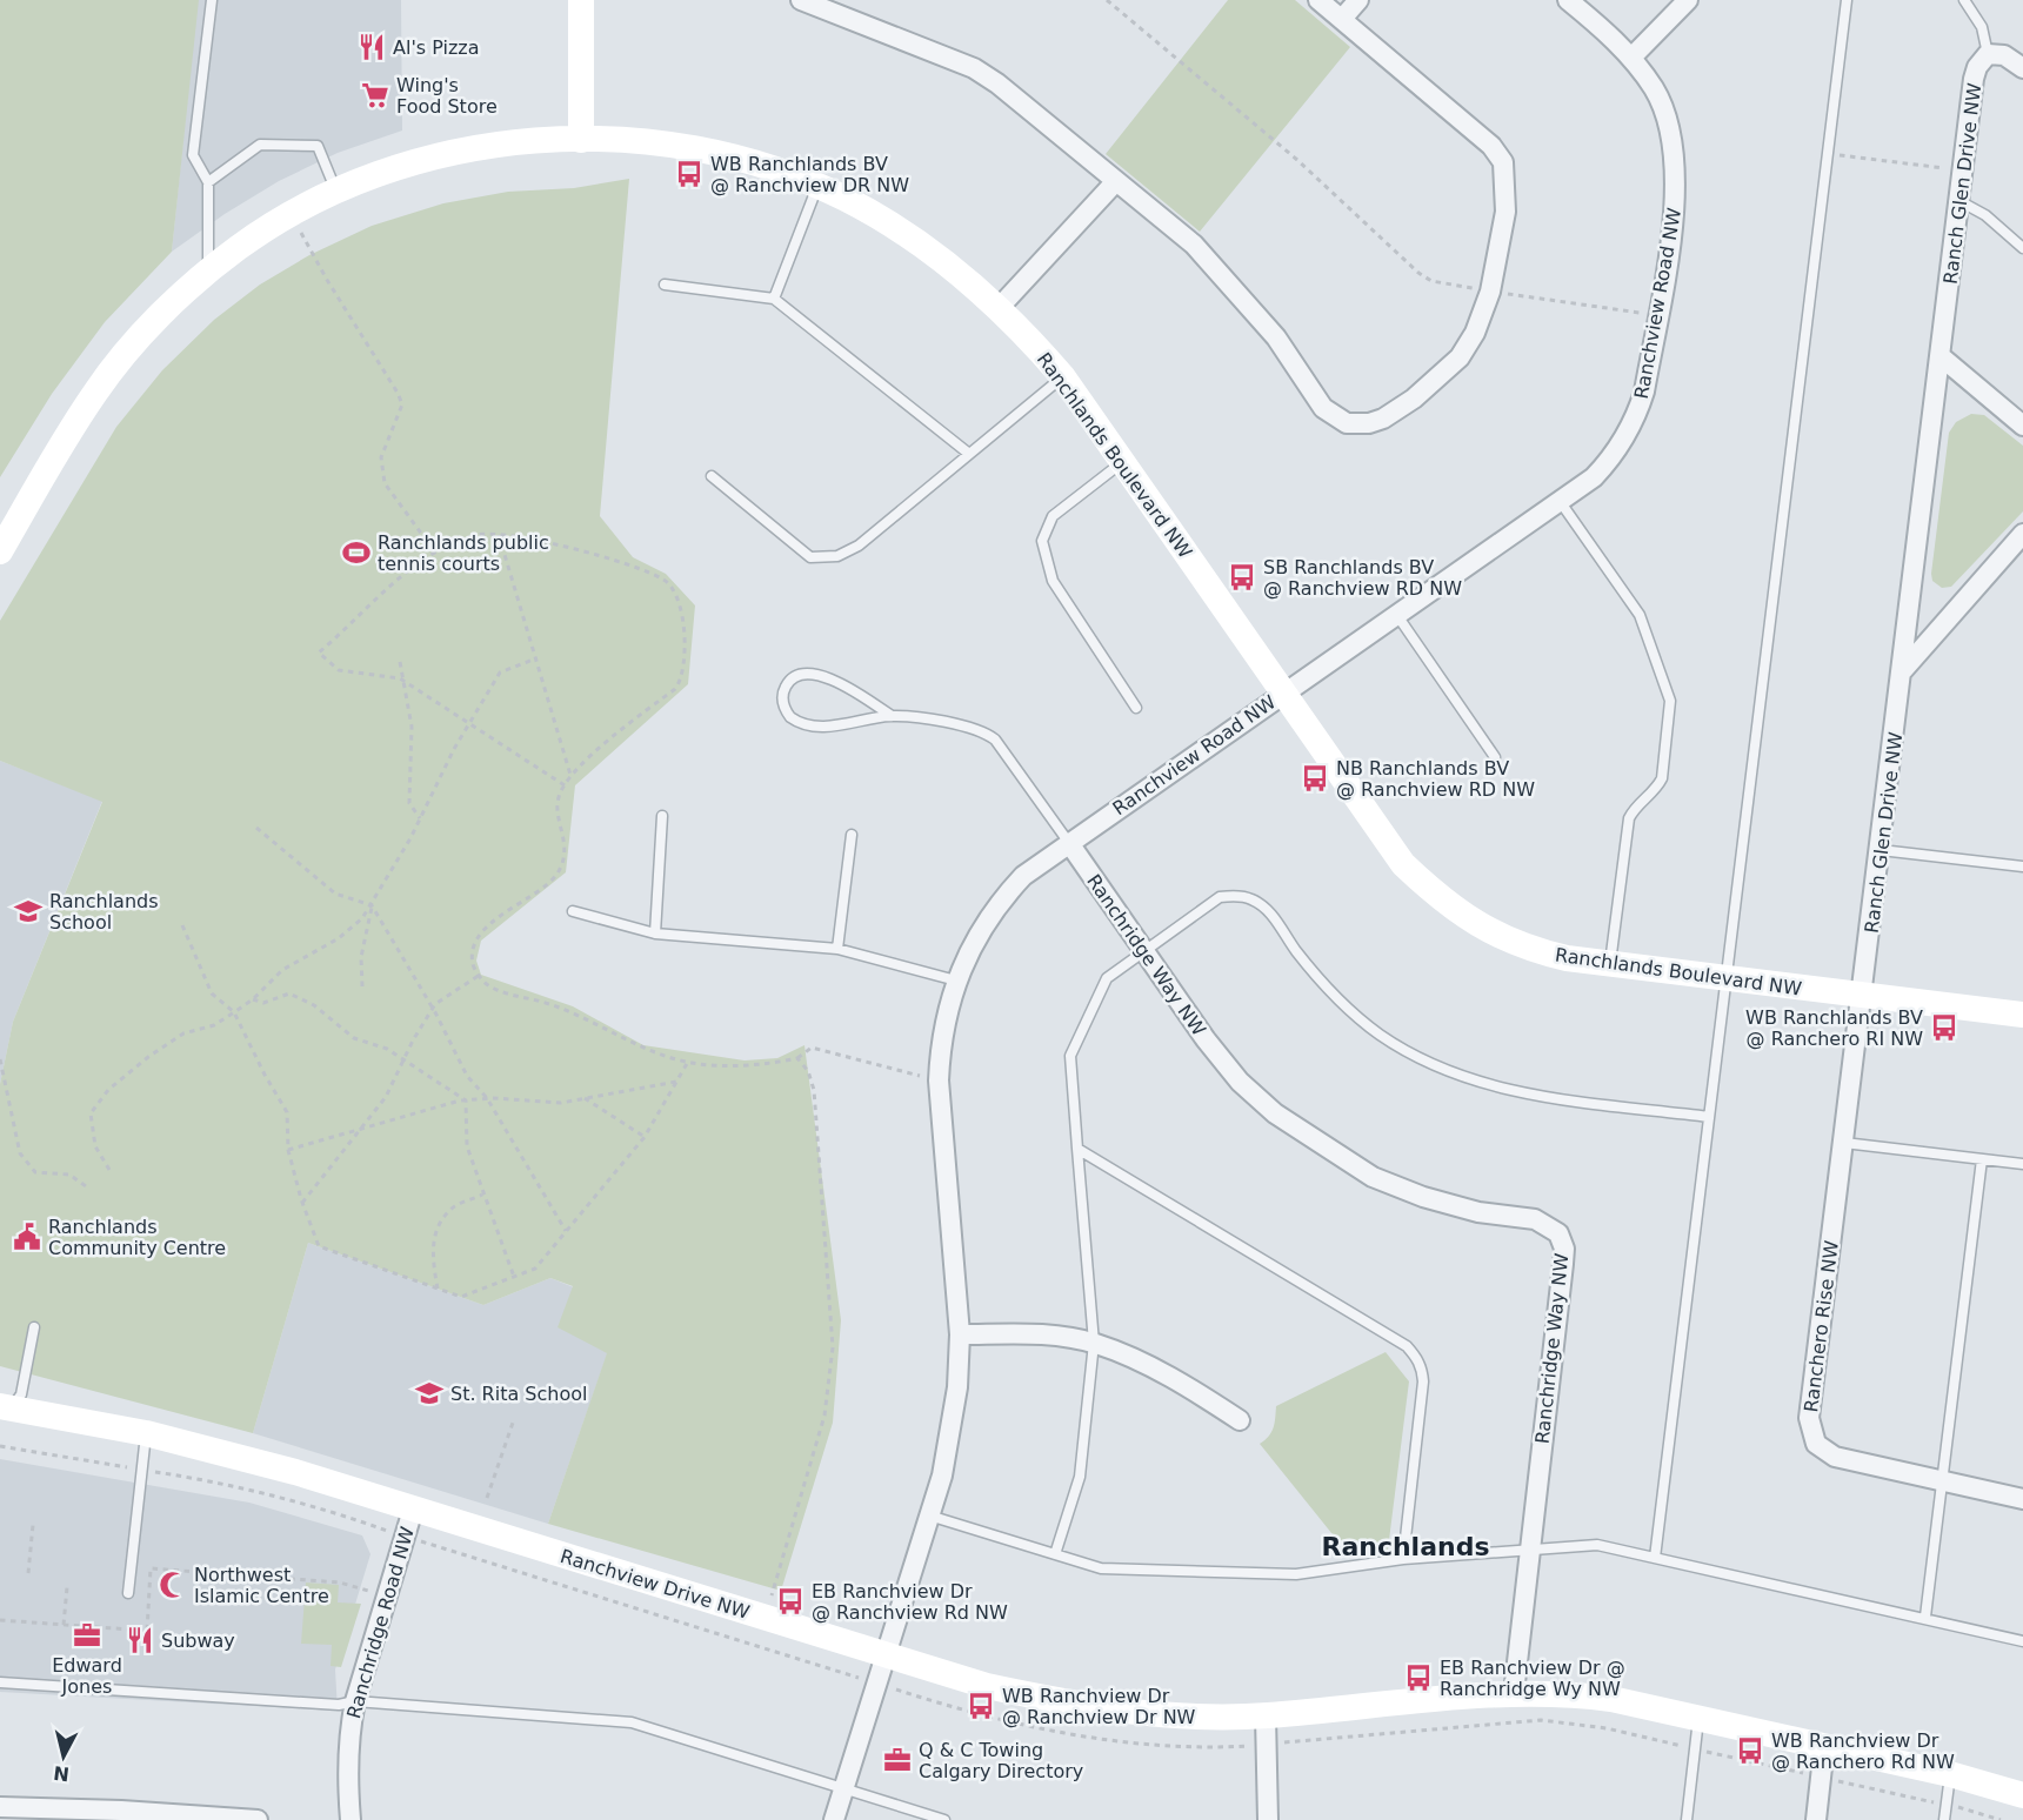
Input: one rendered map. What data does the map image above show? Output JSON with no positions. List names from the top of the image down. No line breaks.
{"streets":{"street":["Ranch Glen Drive NW","Ranchview Road NW","Ranchlands Boulevard NW","Ranchridge Way NW","Ranchero Rise NW","Ranchview Drive NW","Ranchridge Road NW"]},"crossings":[["Ranch Glen Drive NW","Ranchlands Boulevard NW"],["Ranch Glen Drive NW","Ranchero Rise NW"],["Ranchview Road NW","Ranchlands Boulevard NW"],["Ranchview Road NW","Ranchridge Way NW"],["Ranchview Road NW","Ranchview Drive NW"],["Ranchlands Boulevard NW","Ranchero Rise NW"],["Ranchridge Way NW","Ranchview Drive NW"],["Ranchview Drive NW","Ranchridge Road NW"]],"districts":["Ranchlands"],"places":{"restaurant":["Al's Pizza","Subway"],"supermarket":["Wing's Food Store"],"bus stop":["WB Ranchlands BV @ Ranchview DR NW","SB Ranchlands BV @ Ranchview RD NW","NB Ranchlands BV @ Ranchview RD NW","WB Ranchlands BV @ Ranchero RI NW","EB Ranchview Dr @ Ranchview Rd NW","EB Ranchview Dr @ Ranchridge Wy NW","WB Ranchview Dr @ Ranchview Dr NW","WB Ranchview Dr @ Ranchero Rd NW"],"sports":["Ranchlands public tennis courts"],"school or university":["Ranchlands School","St. Rita School"],"public building":["Ranchlands Community Centre"],"mosque":["Northwest Islamic Centre"],"office":["Edward Jones","Q & C Towing Calgary Directory"]},"north":"bottom"}
